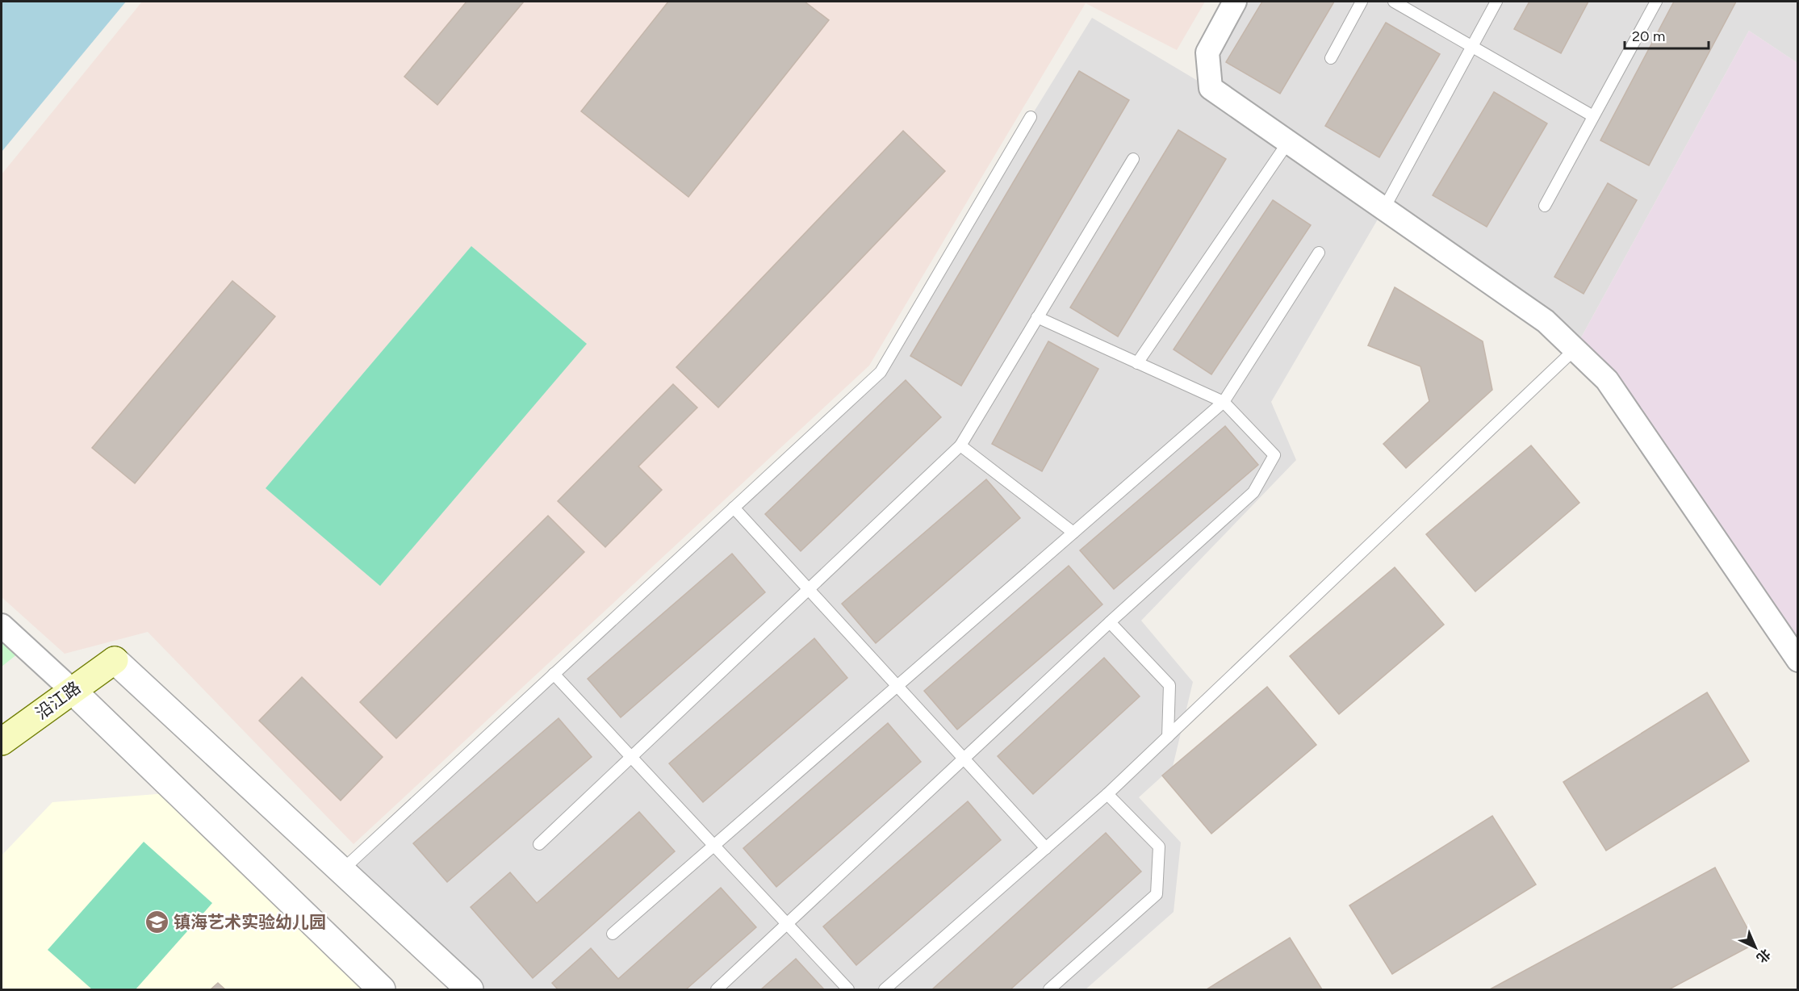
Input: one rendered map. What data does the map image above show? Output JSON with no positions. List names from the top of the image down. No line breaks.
{"streets":{"main road":["沿江路"]},"places":{"school or university":["镇海艺术实验幼儿园"]},"scale_bar":"20 m","north":"bottom right"}
